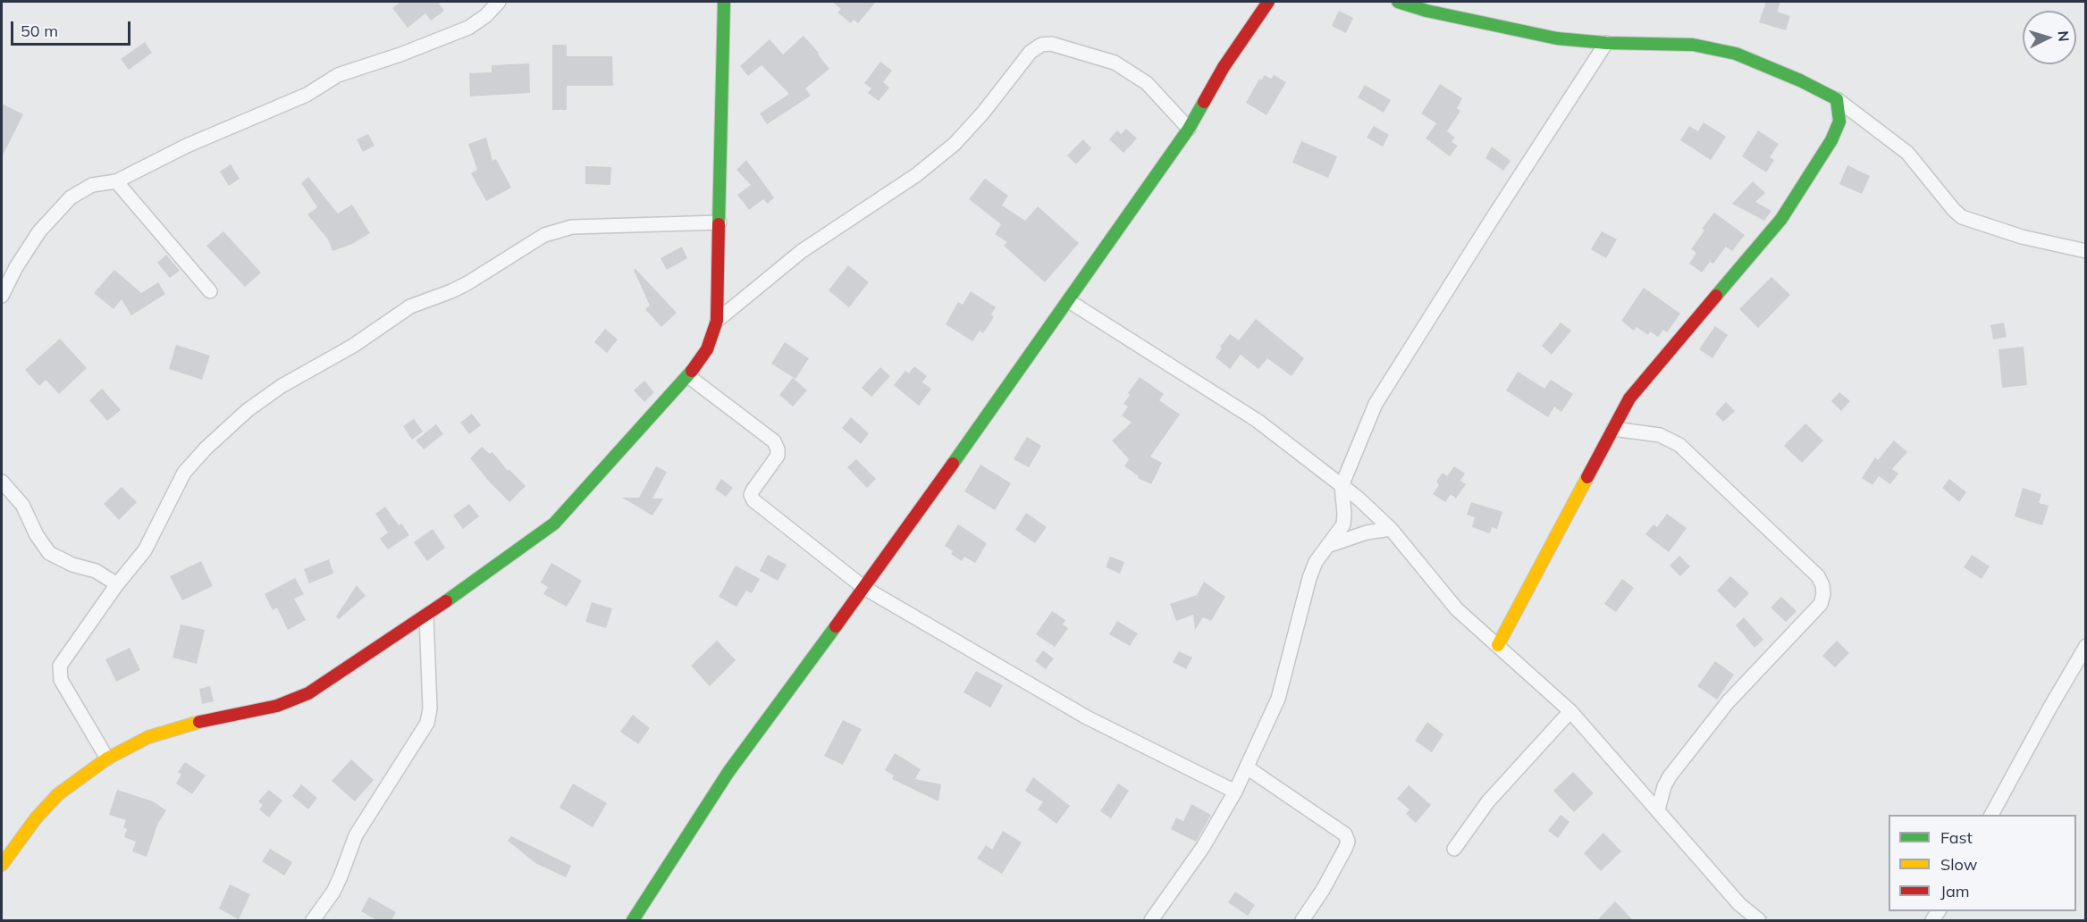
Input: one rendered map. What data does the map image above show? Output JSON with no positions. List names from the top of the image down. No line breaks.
{"legend":["Fast","Slow","Jam"],"scale_bar":"50 m","north":"right"}
